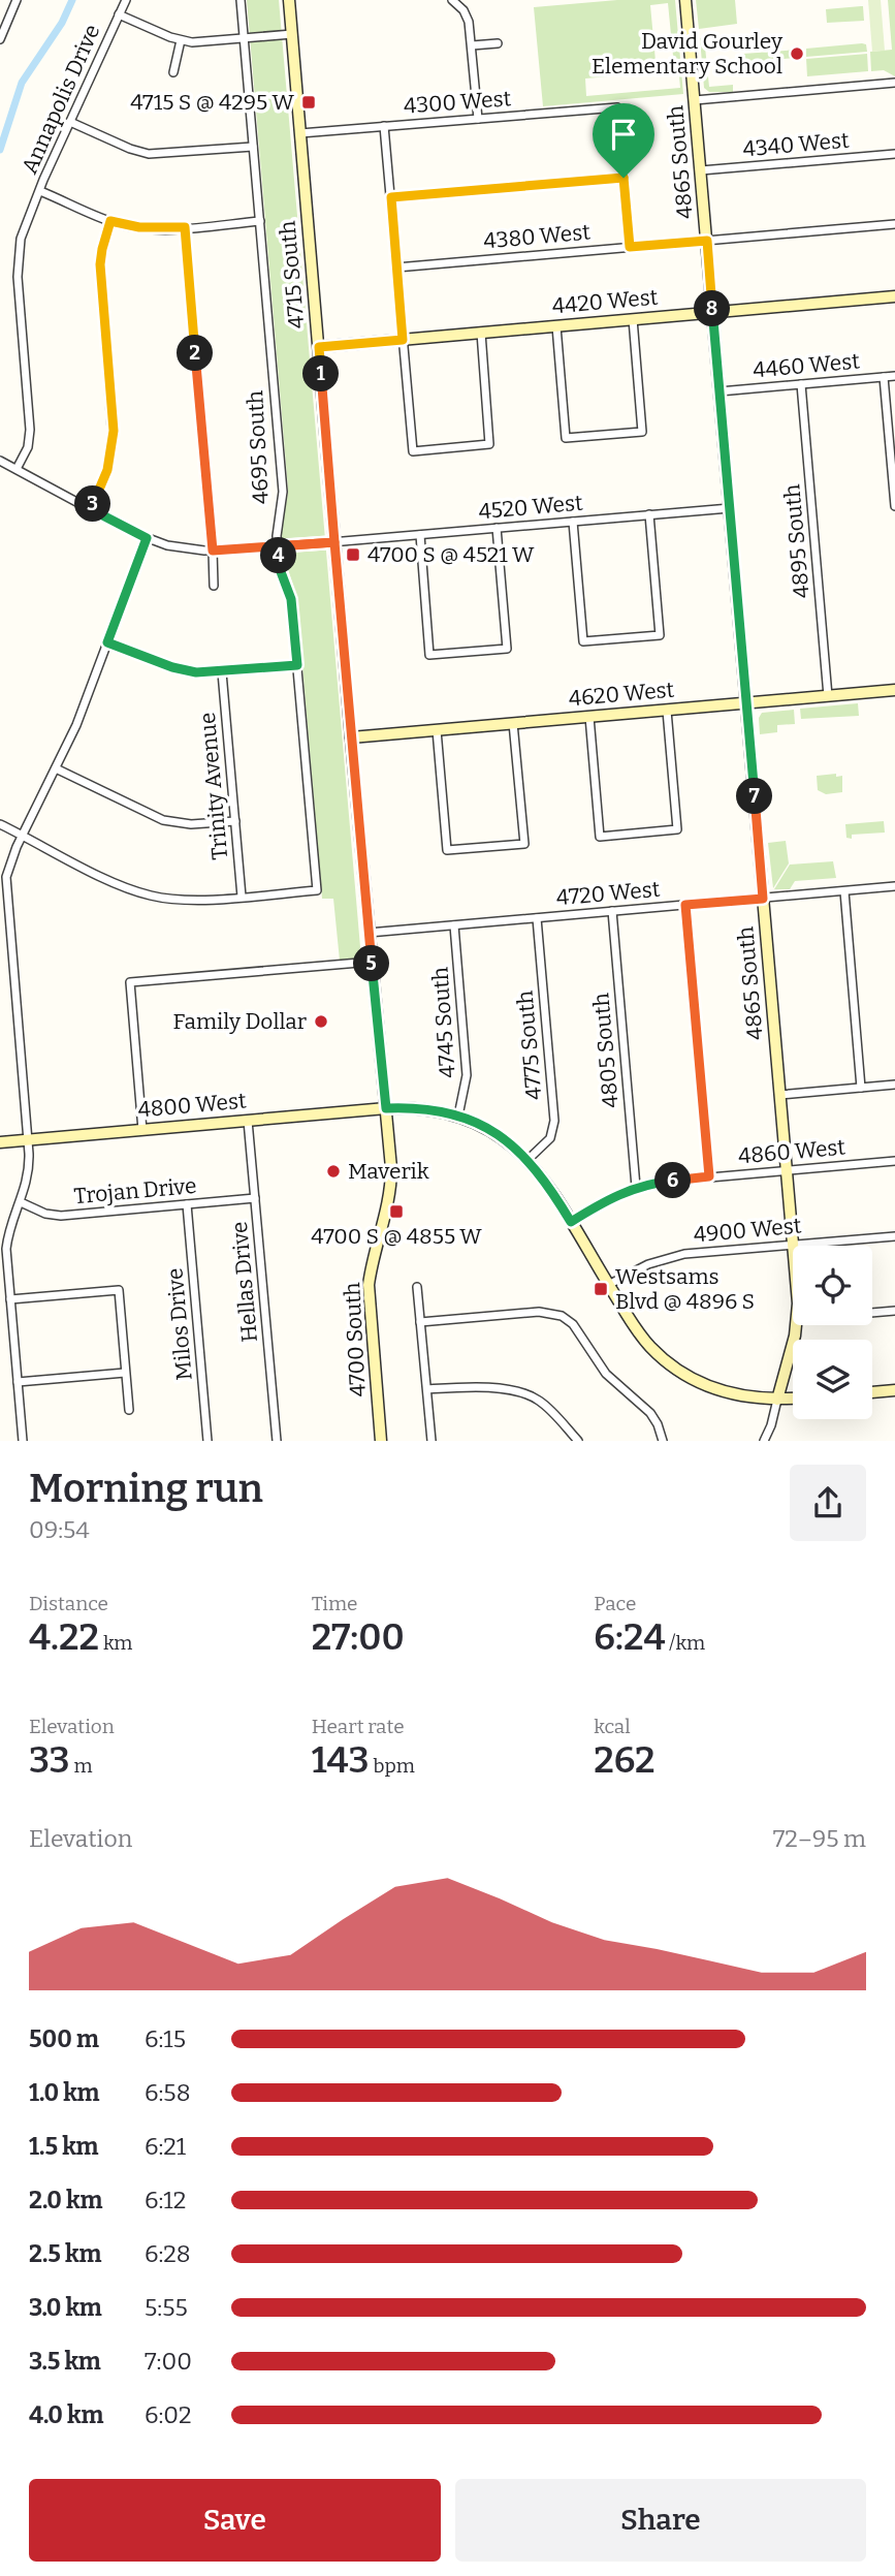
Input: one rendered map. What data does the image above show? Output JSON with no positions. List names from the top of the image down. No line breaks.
{"streets":{"street":["Annapolis Drive","4300 West","4340 West","4865 South","4380 West","4715 South","4420 West","4460 West","4695 South","4520 West","4895 South","4620 West","Trinity Avenue","4720 West","4745 South","4775 South","4805 South","4800 West","4860 West","Trojan Drive","4900 West","Hellas Drive","Milos Drive","4700 South"]},"crossings":[["Annapolis Drive","4520 West"],["4300 West","4715 South"],["4340 West","4865 South"],["4865 South","4380 West"],["4865 South","4420 West"],["4865 South","4460 West"],["4865 South","4520 West"],["4865 South","4620 West"],["4865 South","4720 West"],["4865 South","4800 West"],["4865 South","4860 West"],["4865 South","4900 West"],["4715 South","4420 West"],["4715 South","4520 West"],["4715 South","4620 West"],["4715 South","4720 West"],["4715 South","4800 West"],["4715 South","4700 South"],["4460 West","4895 South"],["4695 South","4520 West"],["4695 South","Trinity Avenue"],["4895 South","4620 West"],["4720 West","4745 South"],["4720 West","4775 South"],["4720 West","4805 South"],["4745 South","4800 West"],["4775 South","4800 West"],["4805 South","4860 West"],["4800 West","4860 West"],["4800 West","4900 West"],["4800 West","Hellas Drive"],["4800 West","4700 South"],["Trojan Drive","Hellas Drive"],["Trojan Drive","Milos Drive"]],"places":{"other":["David Gourley Elementary School","Family Dollar","Maverik"],"transit":["4715 S @ 4295 W","4700 S @ 4521 W","4700 S @ 4855 W","Westsams Blvd @ 4896 S"]},"page":{"pins":["8","2","1","3","4","7","5","6"],"heading":["Morning run","09:54"],"stats":[["Distance","4.22 km"],["Time","27:00"],["Pace","6:24 /km"],["Elevation","33 m"],["Heart rate","143 bpm"],["kcal","262"]],"chart":["Elevation","72–95 m"],"list":[{"name":"500 m","note":"6:15"},{"name":"1.0 km","note":"6:58"},{"name":"1.5 km","note":"6:21"},{"name":"2.0 km","note":"6:12"},{"name":"2.5 km","note":"6:28"},{"name":"3.0 km","note":"5:55"},{"name":"3.5 km","note":"7:00"},{"name":"4.0 km","note":"6:02"}],"buttons":["Save","Share"]}}
